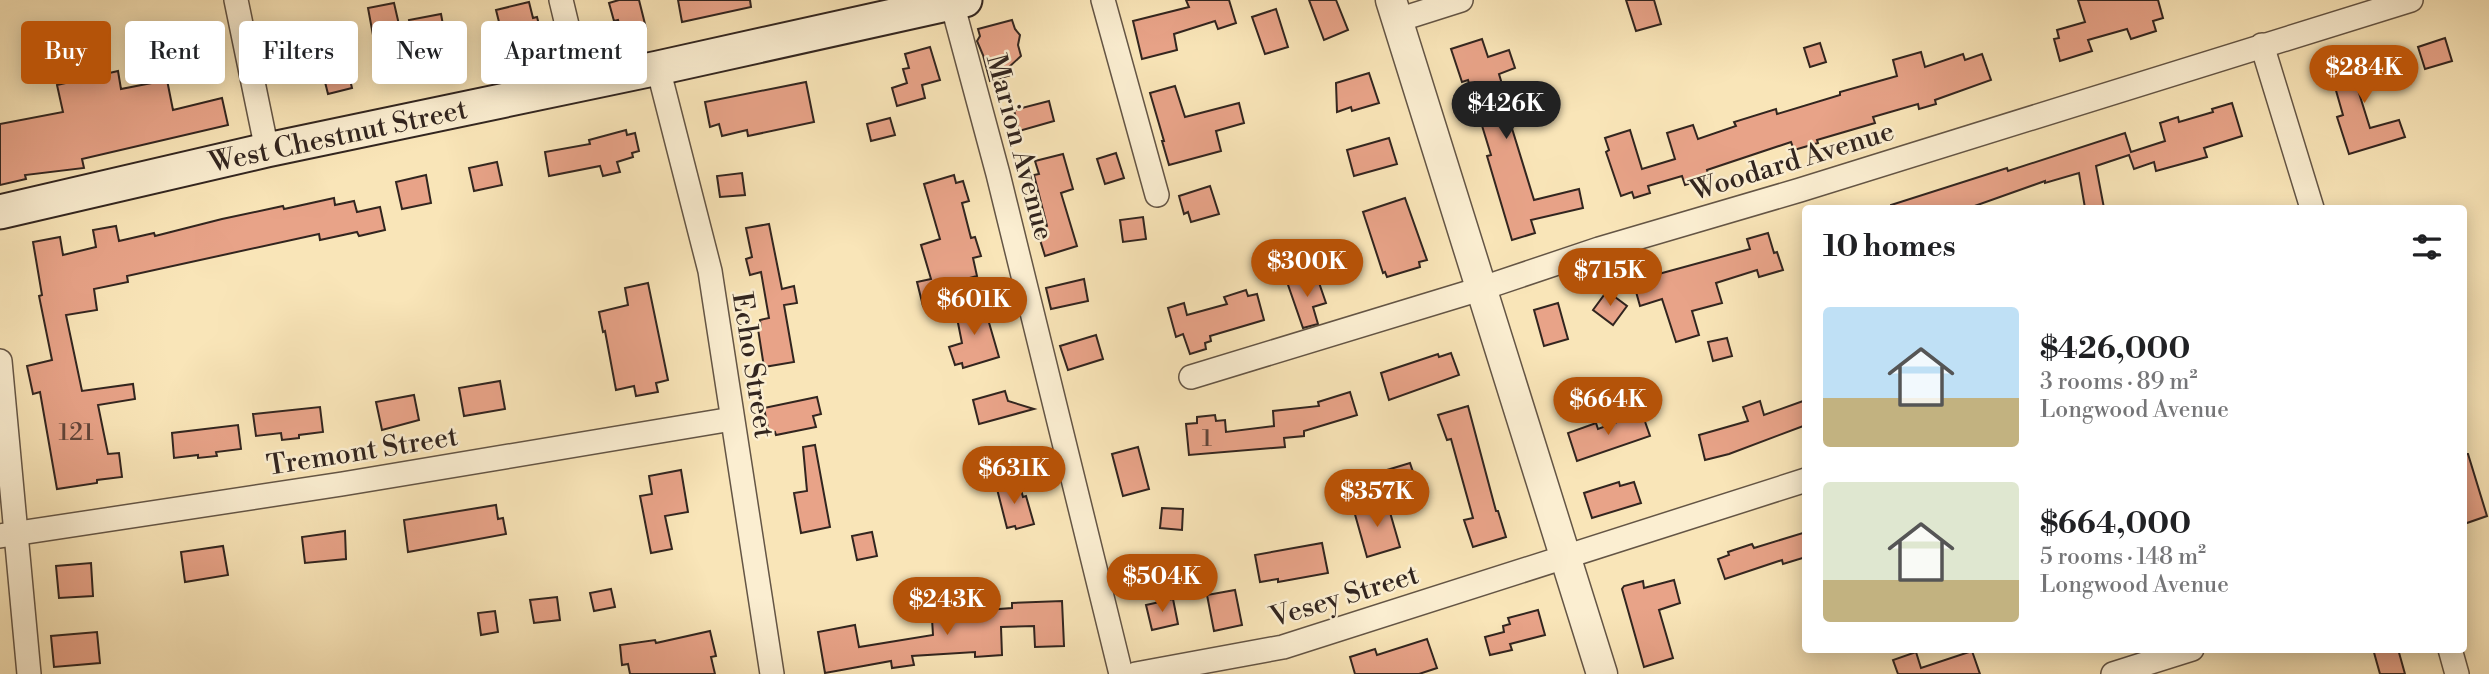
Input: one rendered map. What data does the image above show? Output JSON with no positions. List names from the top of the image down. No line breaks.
{"streets":{"main road":["West Chestnut Street"],"street":["Marion Avenue","Woodard Avenue","Echo Street","Tremont Street","Vesey Street"]},"crossings":[["West Chestnut Street","Marion Avenue"],["West Chestnut Street","Echo Street"],["Echo Street","Tremont Street"]],"house_numbers":["121","1"],"page":{"chip":["Buy","Rent","Filters","New","Apartment"],"price":["$284K","$426K","$300K","$715K","$601K","$664K","$631K","$357K","$504K","$243K"],"heading":"10 homes","list":[{"name":"$426,000","note":"3 rooms · 89 m² · Longwood Avenue"},{"name":"$664,000","note":"5 rooms · 148 m² · Longwood Avenue"}]}}
